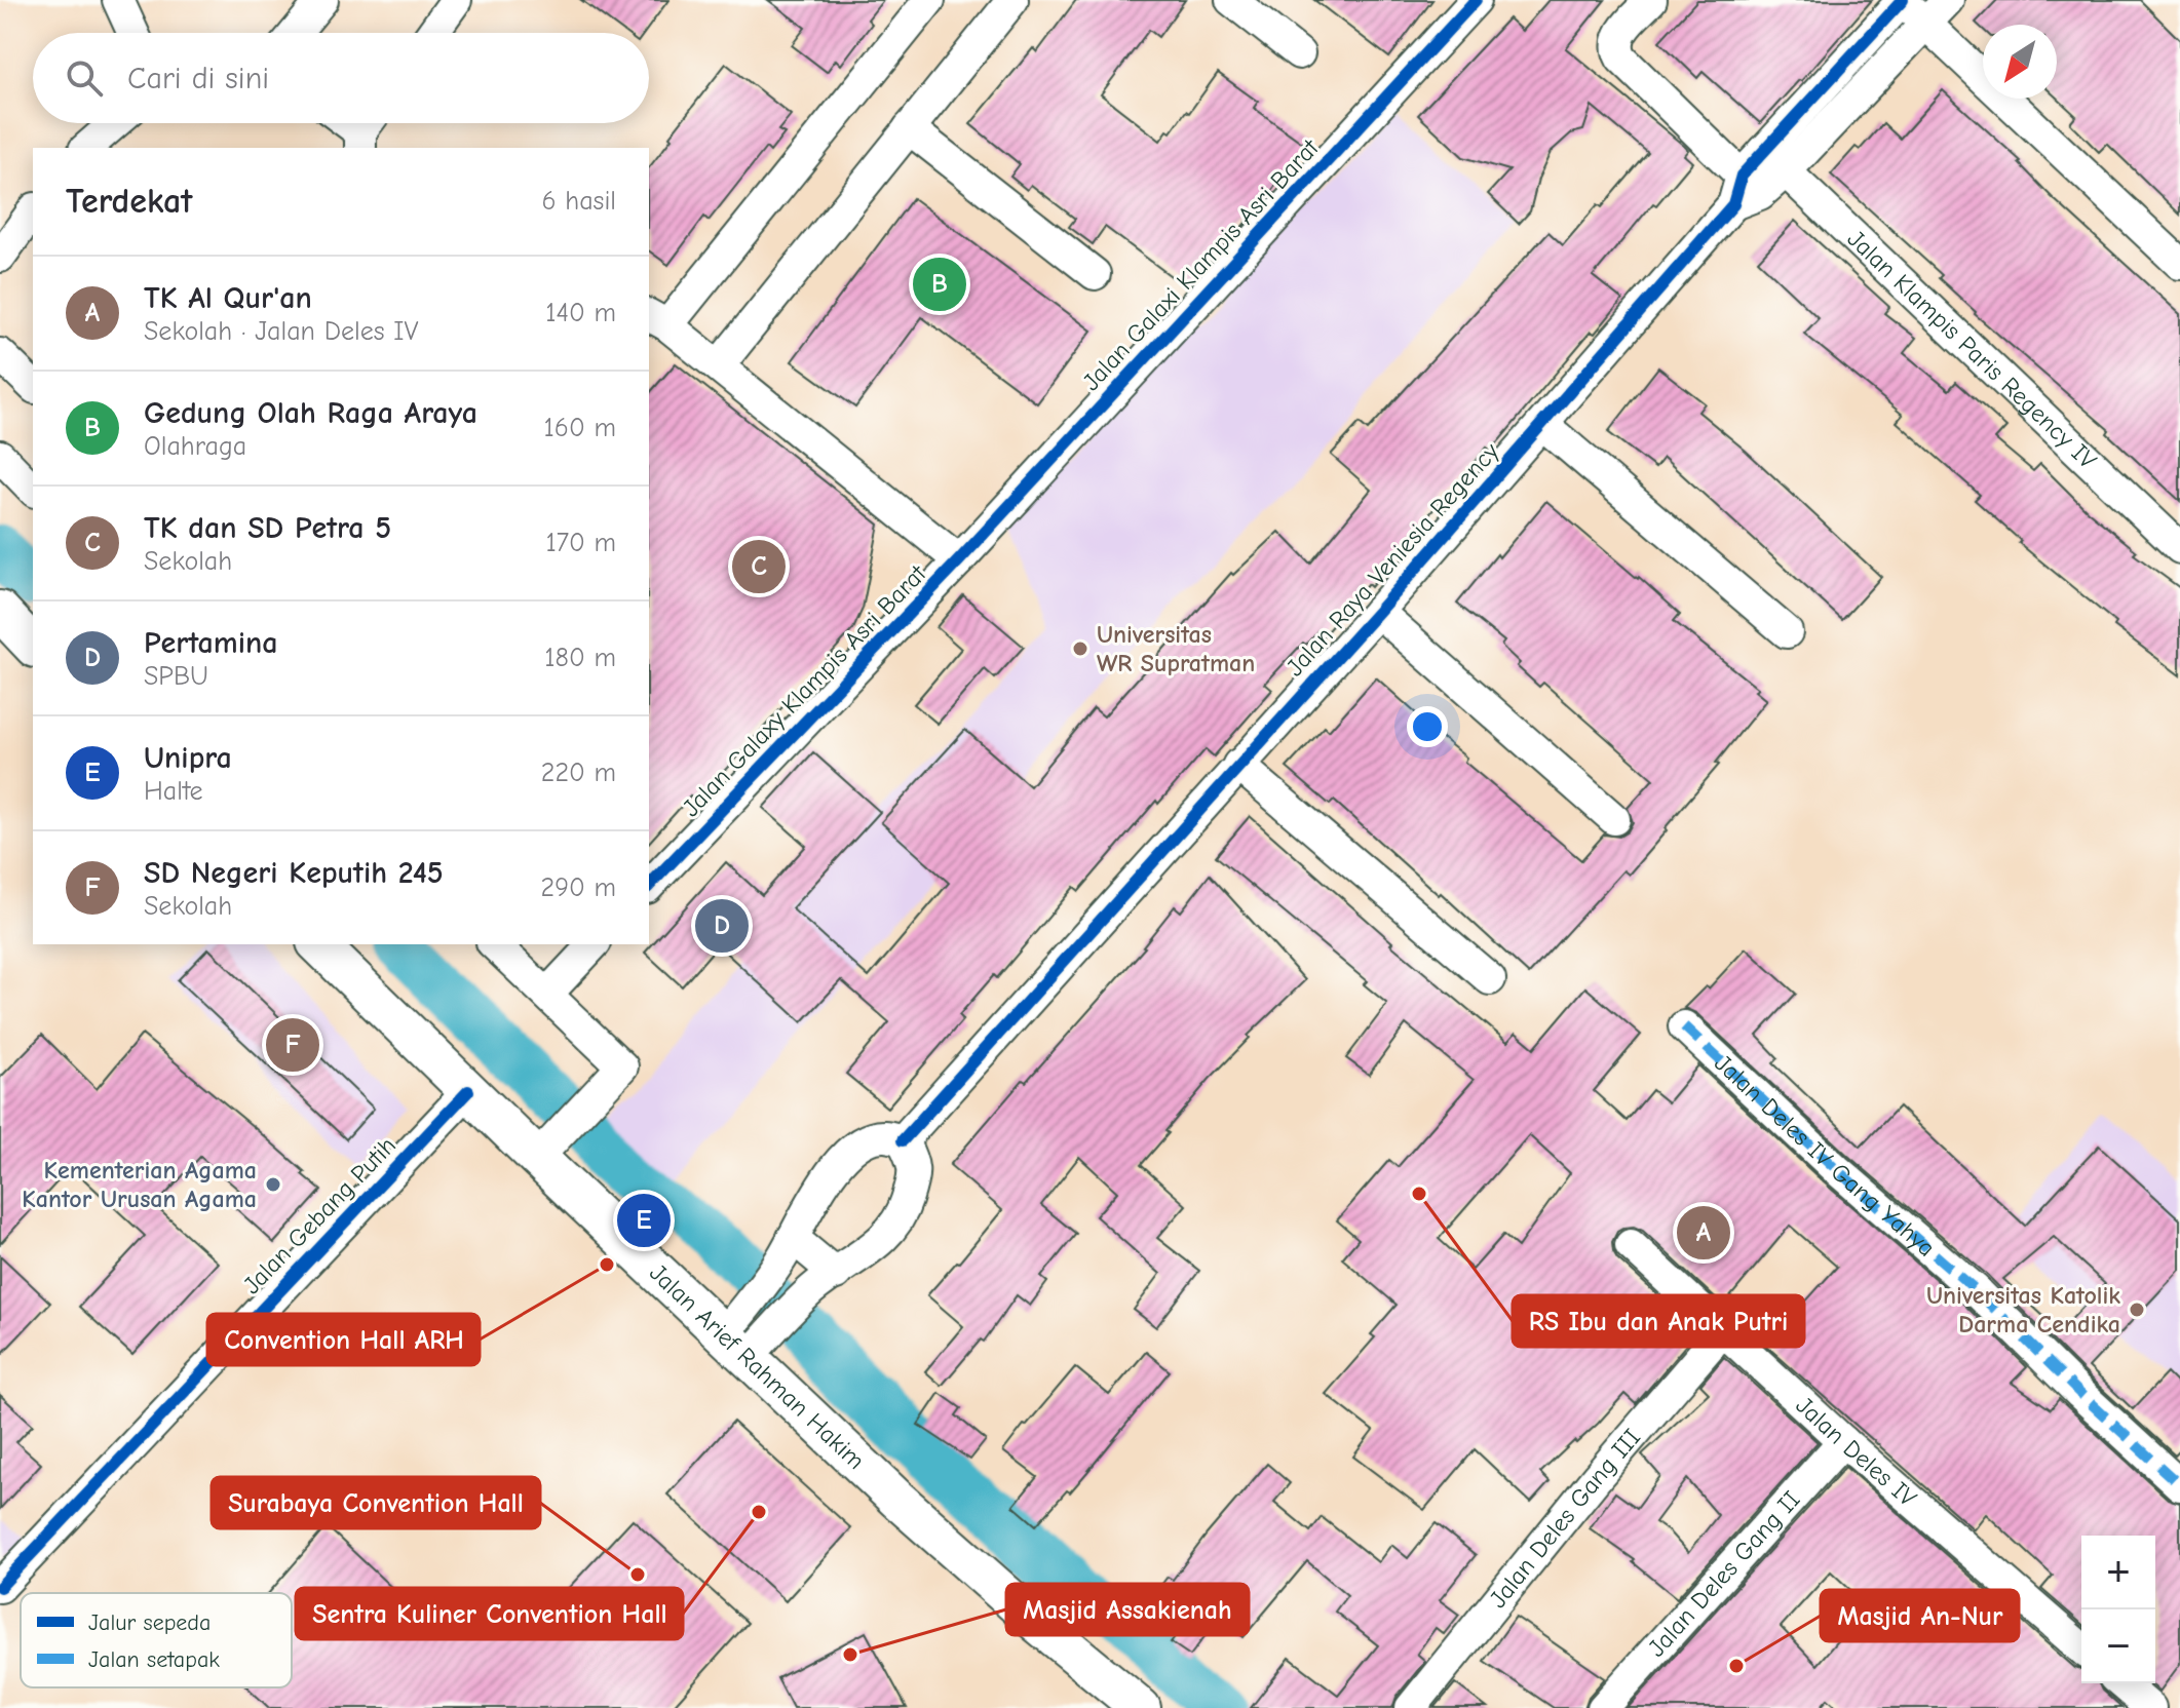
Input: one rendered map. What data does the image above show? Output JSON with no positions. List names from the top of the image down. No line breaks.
{"streets":{"main road":["Jalan Arief Rahman Hakim"],"street":["Jalan Galaxi Klampis Asri Barat","Jalan Klampis Paris Regency IV","Jalan Raya Veniesia Regency","Jalan Galaxy Klampis Asri Barat","Jalan Deles IV Gang Yahya","Jalan Gebang Putih","Jalan Deles IV","Jalan Deles Gang III","Jalan Deles Gang II"]},"crossings":[["Jalan Galaxi Klampis Asri Barat","Jalan Galaxy Klampis Asri Barat"],["Jalan Klampis Paris Regency IV","Jalan Raya Veniesia Regency"],["Jalan Gebang Putih","Jalan Arief Rahman Hakim"],["Jalan Deles IV","Jalan Deles Gang III"],["Jalan Deles IV","Jalan Deles Gang II"]],"places":["Universitas WR Supratman","Kementerian Agama Kantor Urusan Agama","RS Ibu dan Anak Putri","Convention Hall ARH","Universitas Katolik Darma Cendika","Sentra Kuliner Convention Hall","Surabaya Convention Hall","Masjid Assakienah","Masjid An-Nur"],"legend":["Jalur sepeda","Jalan setapak"],"north":"bottom left","page":{"search":"Cari di sini","heading":["Terdekat","6 hasil"],"pins":["B","C","D","F","E","A"],"list":[{"mark":"A","name":"TK Al Qur'an","note":"Sekolah · Jalan Deles IV","value":"140 m"},{"mark":"B","name":"Gedung Olah Raga Araya","note":"Olahraga","value":"160 m"},{"mark":"C","name":"TK dan SD Petra 5","note":"Sekolah","value":"170 m"},{"mark":"D","name":"Pertamina","note":"SPBU","value":"180 m"},{"mark":"E","name":"Unipra","note":"Halte","value":"220 m"},{"mark":"F","name":"SD Negeri Keputih 245","note":"Sekolah","value":"290 m"}],"map_buttons":["+","−"]}}
